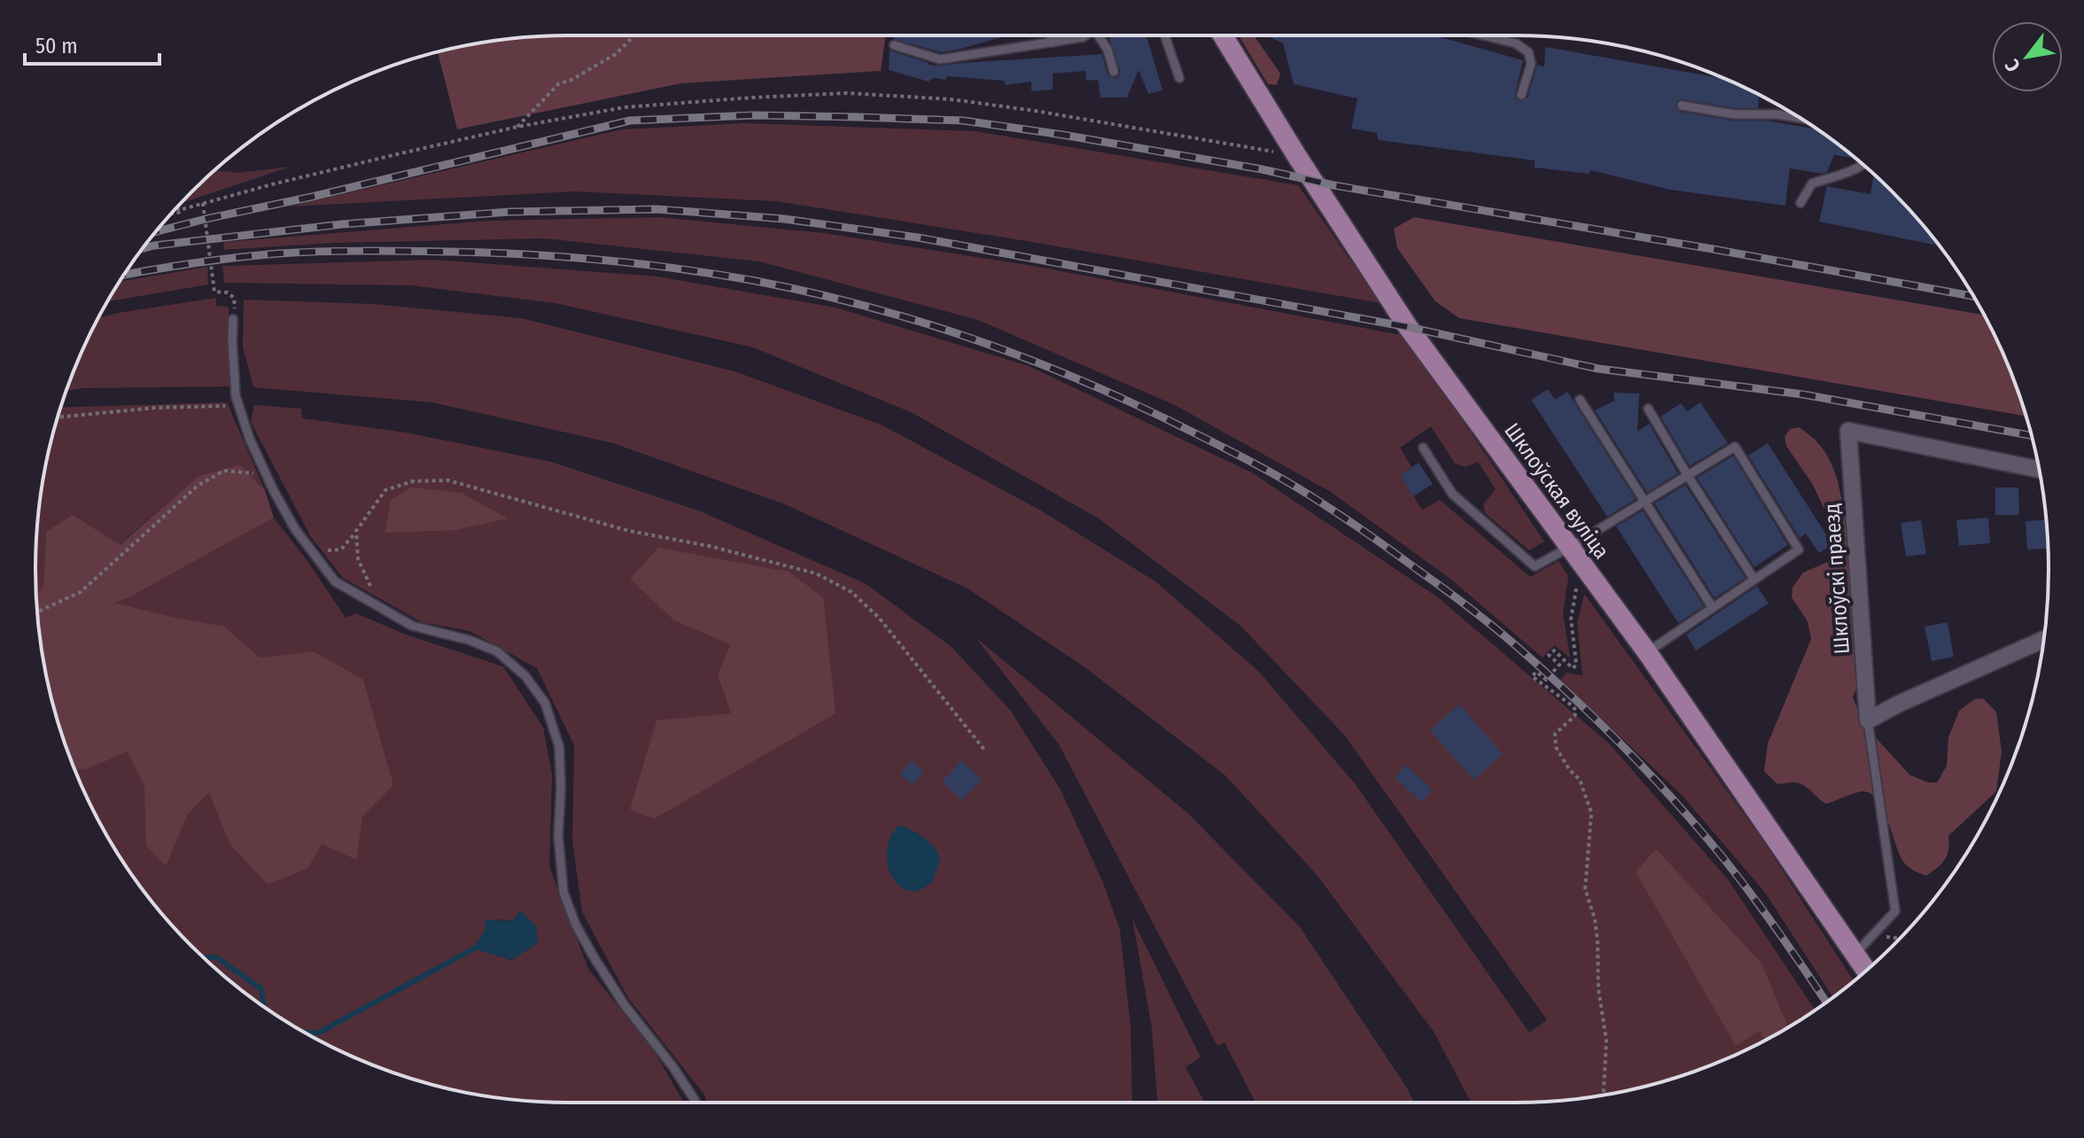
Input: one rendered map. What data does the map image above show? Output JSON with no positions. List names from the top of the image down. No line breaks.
{"streets":{"main road":["Шклоўская вуліца"],"street":["Шклоўскі праезд"]},"scale_bar":"50 m","north":"bottom left"}
